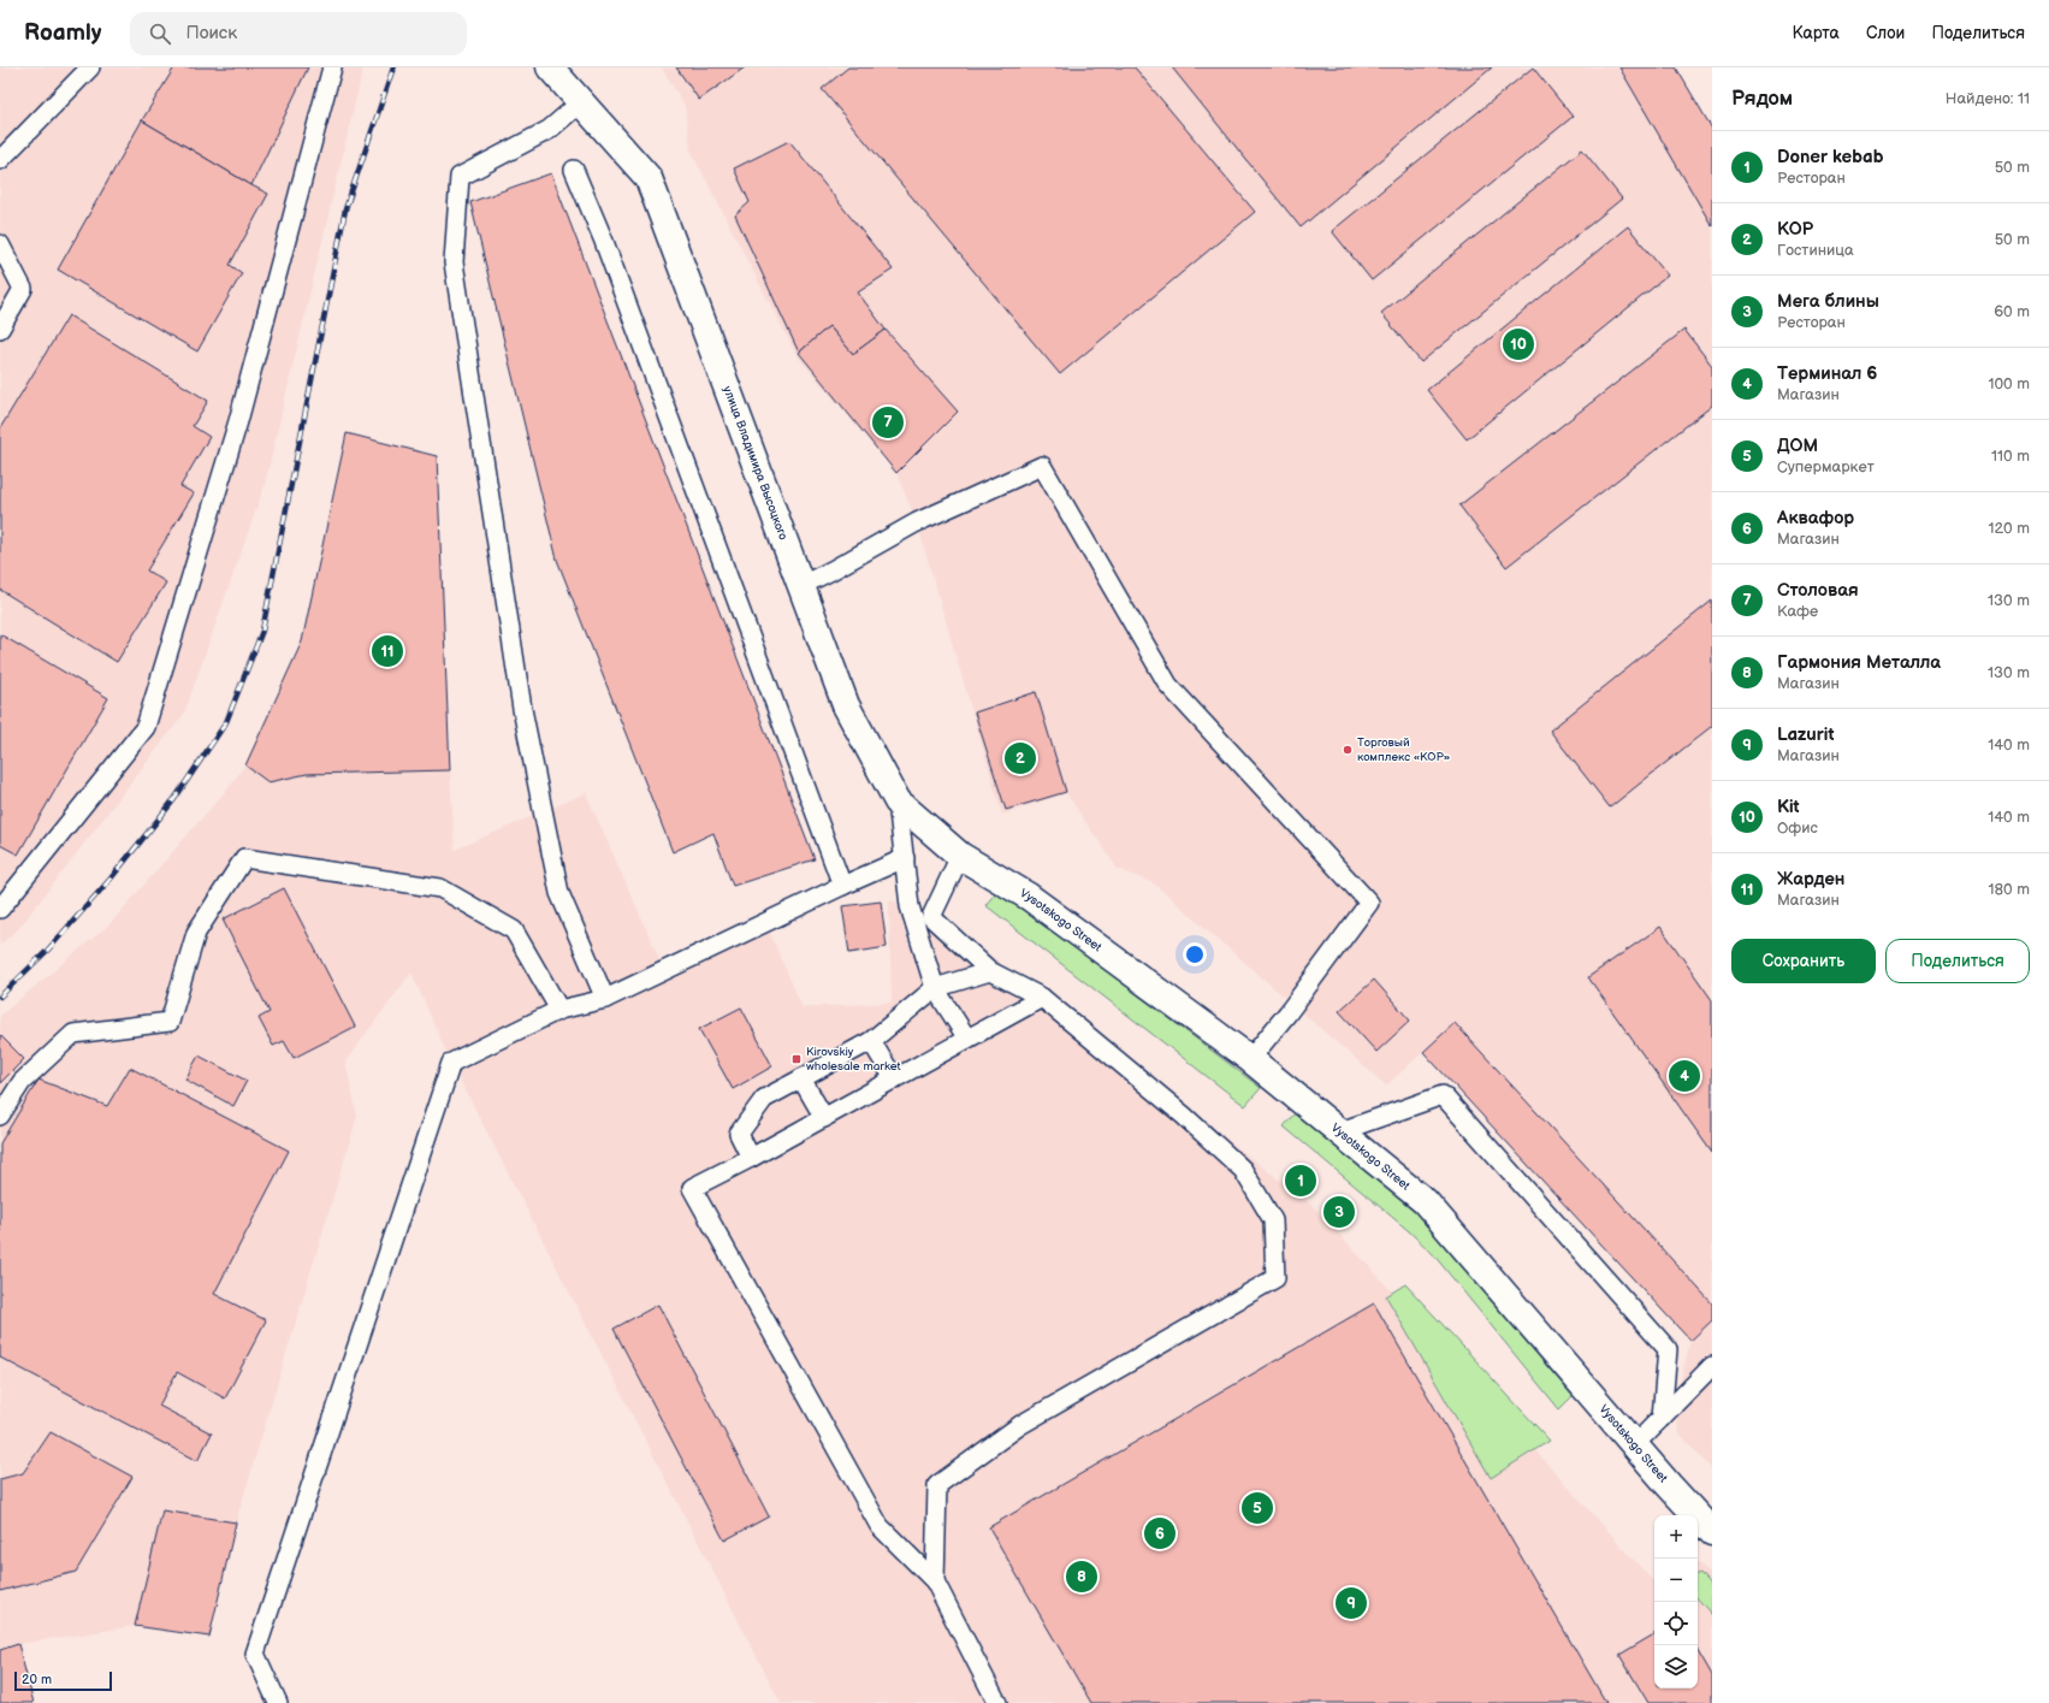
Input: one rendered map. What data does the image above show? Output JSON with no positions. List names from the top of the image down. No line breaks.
{"streets":{"main road":["улица Владимира Высоцкого","Vysotskogo Street"]},"crossings":[["улица Владимира Высоцкого","Vysotskogo Street"]],"places":{"other":["Торговый комплекс «КОР»"],"transit":["Kirovskiy wholesale market"]},"scale_bar":"20 m","page":{"header":"Roamly","search":"Поиск","nav":["Карта","Слои","Поделиться"],"heading":["Рядом","Найдено: 11"],"list":[{"mark":"1","name":"Doner kebab","note":"Ресторан","value":"50 m"},{"mark":"2","name":"КОР","note":"Гостиница","value":"50 m"},{"mark":"3","name":"Мега блины","note":"Ресторан","value":"60 m"},{"mark":"4","name":"Терминал 6","note":"Магазин","value":"100 m"},{"mark":"5","name":"ДОМ","note":"Супермаркет","value":"110 m"},{"mark":"6","name":"Аквафор","note":"Магазин","value":"120 m"},{"mark":"7","name":"Столовая","note":"Кафе","value":"130 m"},{"mark":"8","name":"Гармония Металла","note":"Магазин","value":"130 m"},{"mark":"9","name":"Lazurit","note":"Магазин","value":"140 m"},{"mark":"10","name":"Kit","note":"Офис","value":"140 m"},{"mark":"11","name":"Жарден","note":"Магазин","value":"180 m"}],"pins":["10","7","11","2","4","1","3","5","6","8","9"],"buttons":["Сохранить","Поделиться"],"map_buttons":["+","−"],"scale":"20 m"}}
